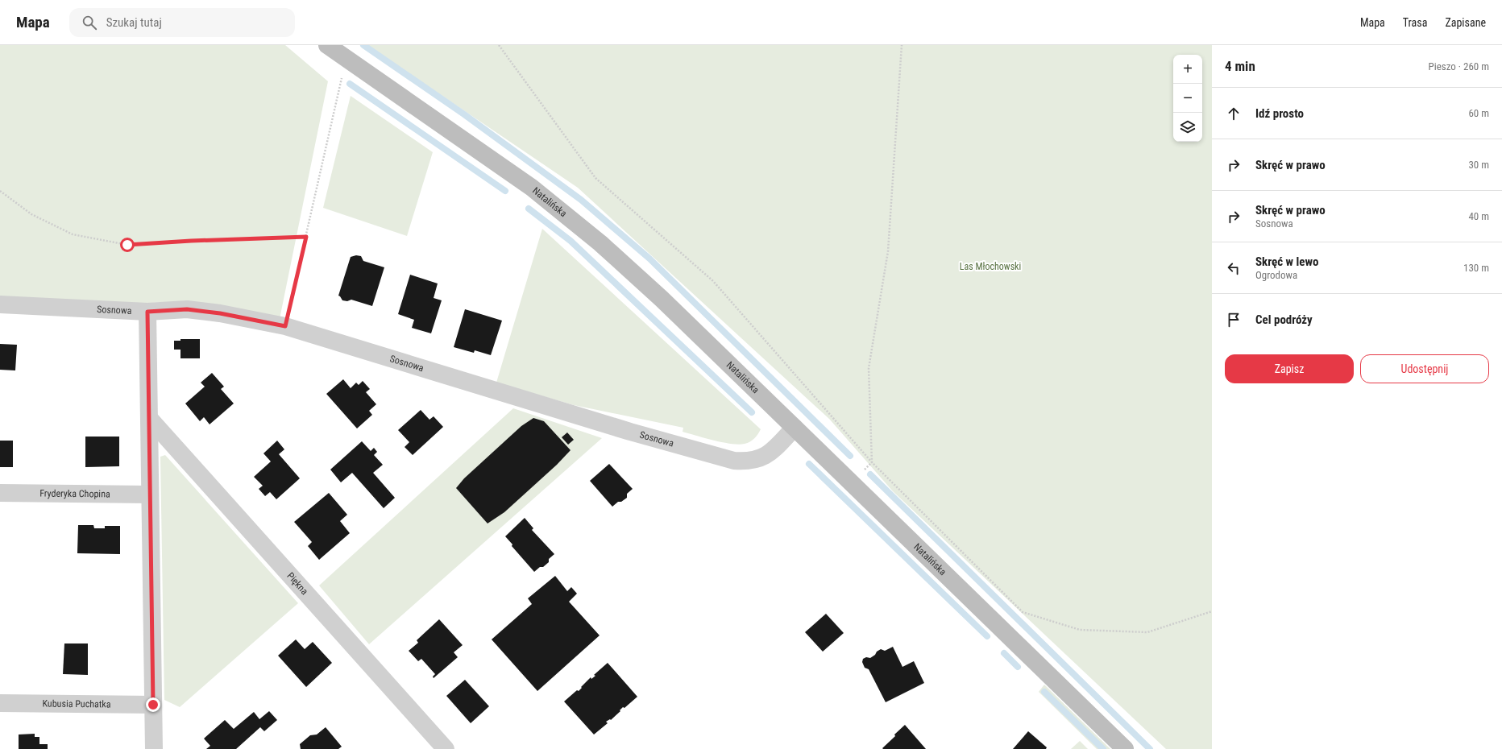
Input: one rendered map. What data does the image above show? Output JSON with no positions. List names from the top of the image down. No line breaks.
{"streets":{"main road":["Natalińska"],"street":["Sosnowa","Fryderyka Chopina","Piękna","Kubusia Puchatka"]},"crossings":[["Natalińska","Sosnowa"]],"parks":["Las Młochowski"],"page":{"header":"Mapa","search":"Szukaj tutaj","nav":["Mapa","Trasa","Zapisane"],"heading":["4 min","Pieszo · 260 m"],"map_buttons":["+","−"],"list":[["Idź prosto","60 m"],["Skręć w prawo","30 m"],["Skręć w prawo","Sosnowa","40 m"],["Skręć w lewo","Ogrodowa","130 m"],"Cel podróży"],"buttons":["Zapisz","Udostępnij"]}}
